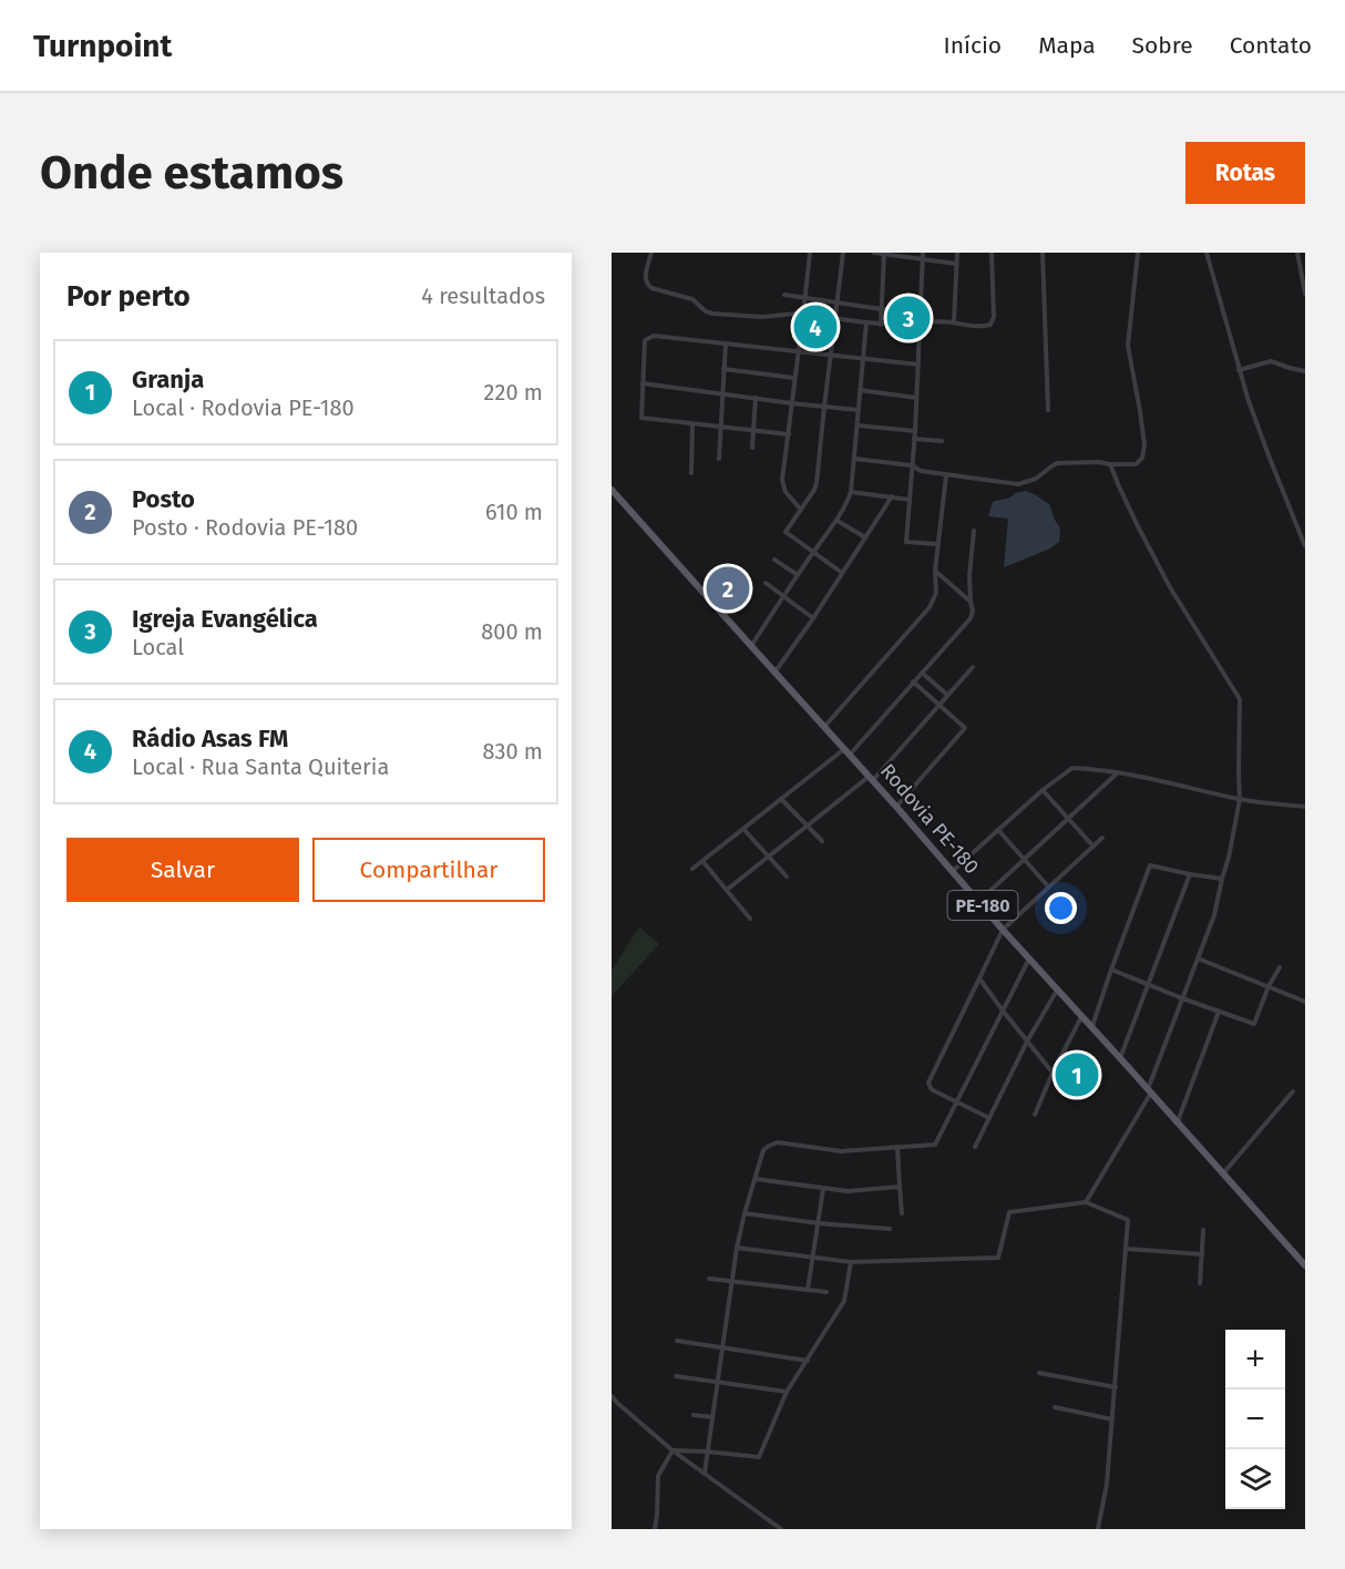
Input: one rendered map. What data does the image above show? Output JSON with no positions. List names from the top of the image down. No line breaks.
{"streets":{"main road":["Rodovia PE-180","PE-180"]},"page":{"header":"Turnpoint","nav":["Início","Mapa","Sobre","Contato"],"buttons":["Rotas",["Salvar","Compartilhar"]],"title":"Onde estamos","heading":["Por perto","4 resultados"],"pins":["3","4","2","1"],"list":[{"mark":"1","name":"Granja","note":"Local · Rodovia PE-180","value":"220 m"},{"mark":"2","name":"Posto","note":"Posto · Rodovia PE-180","value":"610 m"},{"mark":"3","name":"Igreja Evangélica","note":"Local","value":"800 m"},{"mark":"4","name":"Rádio Asas FM","note":"Local · Rua Santa Quiteria","value":"830 m"}],"map_buttons":["+","−"]}}
